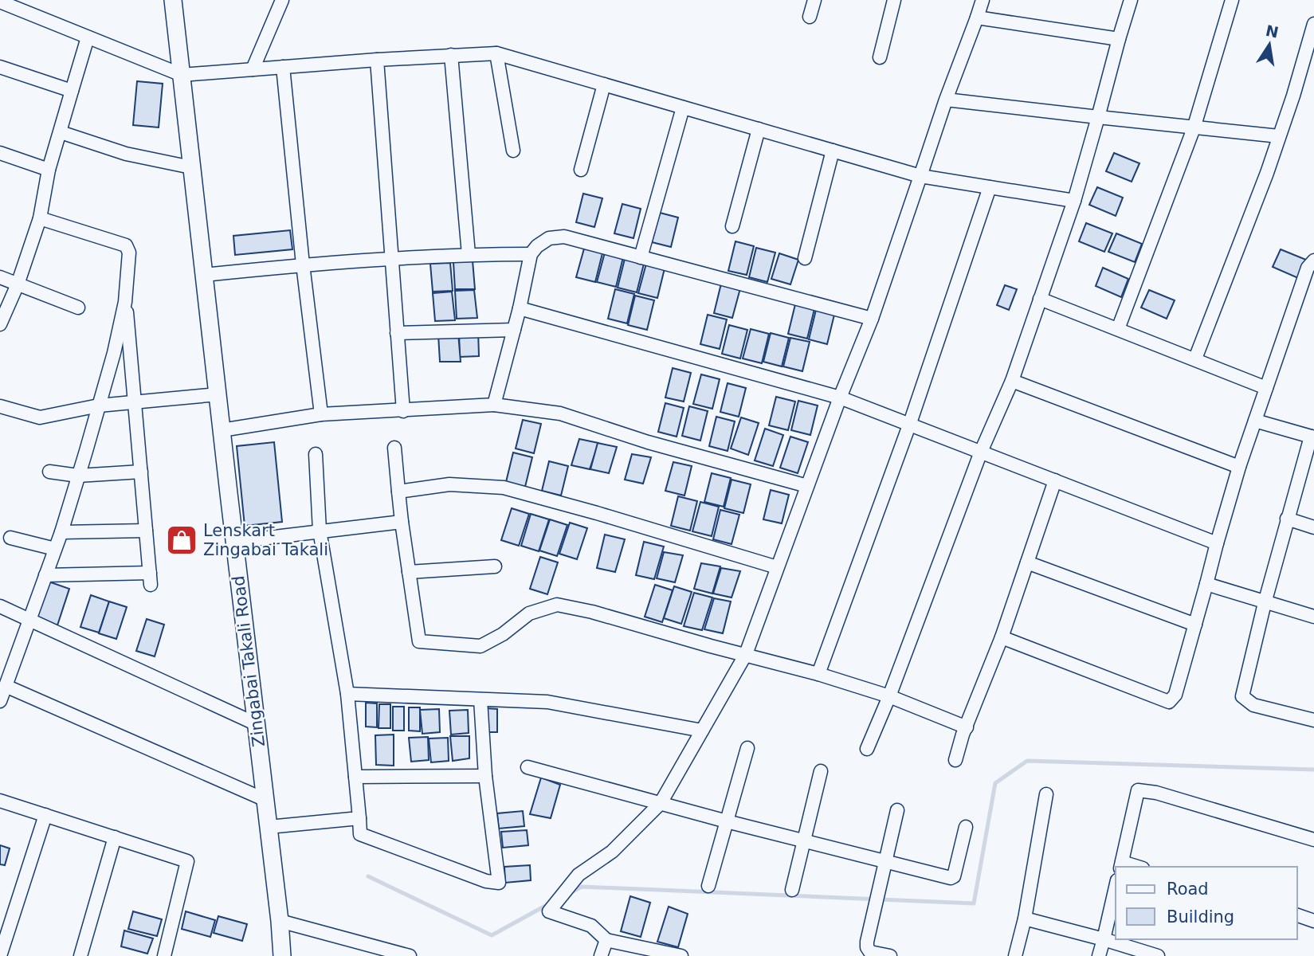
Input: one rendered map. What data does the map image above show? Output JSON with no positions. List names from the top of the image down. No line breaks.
{"streets":{"street":["Zingabai Takali Road"]},"places":{"shop":["Lenskart Zingabai Takali"]},"legend":["Road","Building"],"north":"top"}
